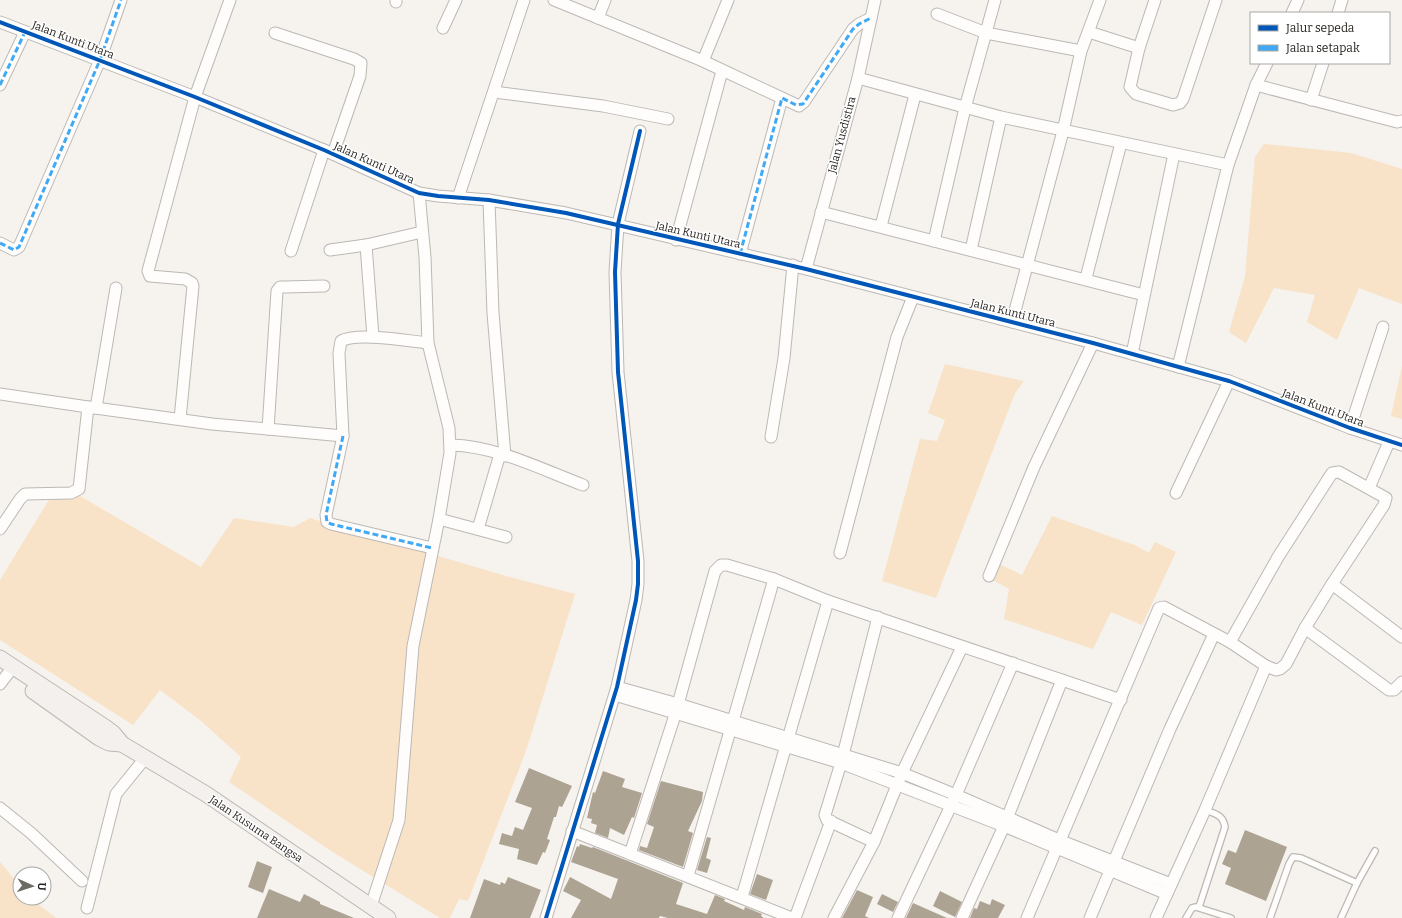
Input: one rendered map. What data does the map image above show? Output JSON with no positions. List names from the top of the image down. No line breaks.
{"streets":{"street":["Jalan Kunti Utara","Jalan Yusdistira","Jalan Kusuma Bangsa"]},"crossings":[["Jalan Kunti Utara","Jalan Yusdistira"]],"legend":["Jalur sepeda","Jalan setapak"],"north":"right"}
